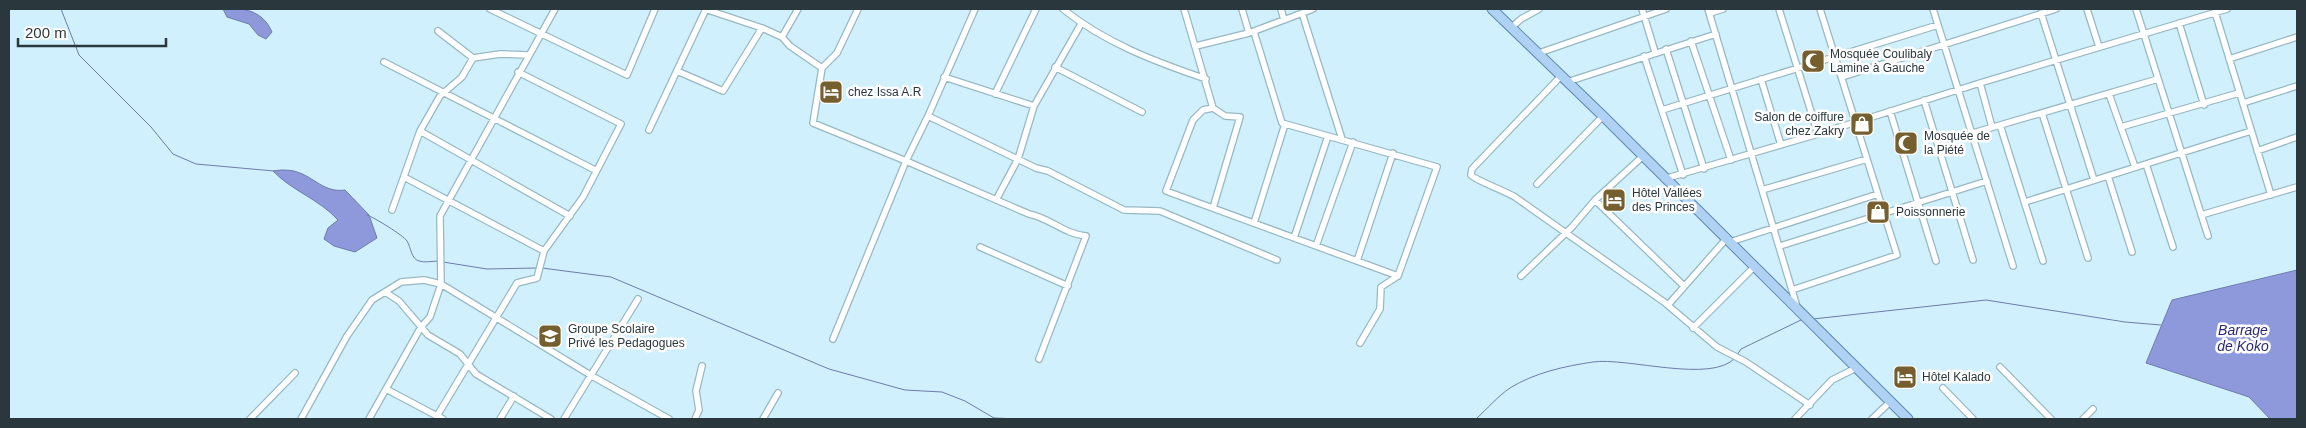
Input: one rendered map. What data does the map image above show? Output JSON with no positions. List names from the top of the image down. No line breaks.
{"water":["Barrage de Koko"],"places":{"mosque":["Mosquée Coulibaly Lamine à Gauche","Mosquée de la Piété"],"hotel":["chez Issa A.R","Hôtel Vallées des Princes","Hôtel Kalado"],"shop":["Salon de coiffure chez Zakry","Poissonnerie"],"school or university":["Groupe Scolaire Privé les Pedagogues"]},"scale_bar":"200 m"}
